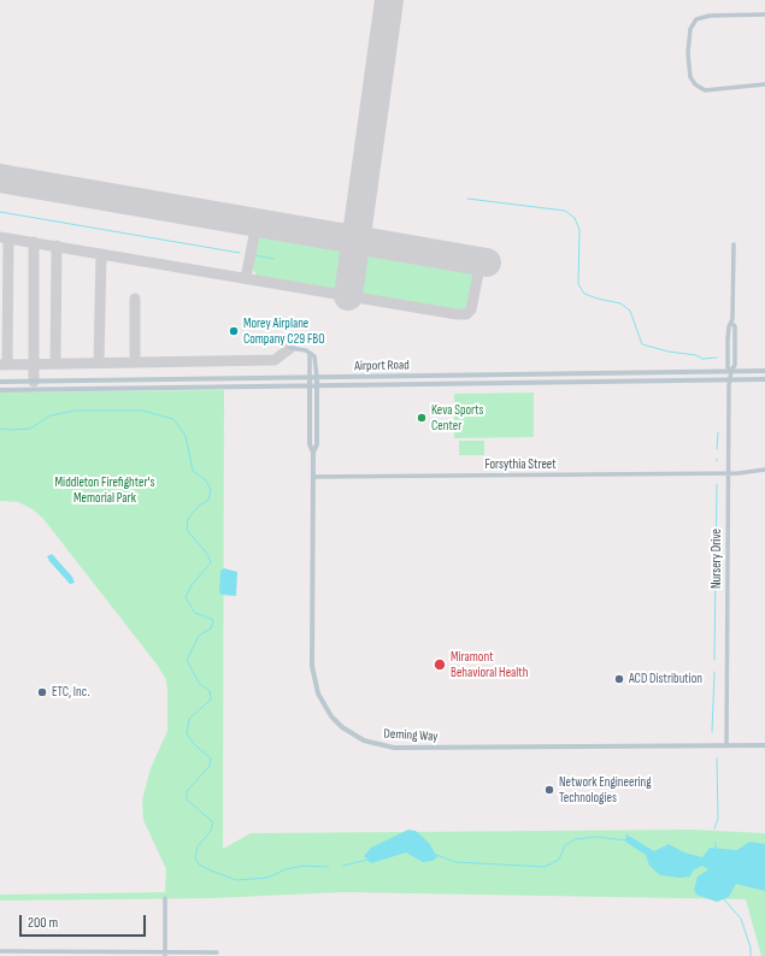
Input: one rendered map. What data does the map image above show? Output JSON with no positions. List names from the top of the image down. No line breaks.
{"streets":{"street":["Airport Road","Forsythia Street","Nursery Drive","Deming Way"]},"crossings":[["Airport Road","Nursery Drive"],["Airport Road","Deming Way"],["Forsythia Street","Nursery Drive"],["Forsythia Street","Deming Way"],["Nursery Drive","Deming Way"]],"parks":["Middleton Firefighter's Memorial Park"],"places":["Morey Airplane Company C29 FBO","Keva Sports Center","Miramont Behavioral Health","ACD Distribution","ETC, Inc.","Network Engineering Technologies"],"scale_bar":"200 m"}
